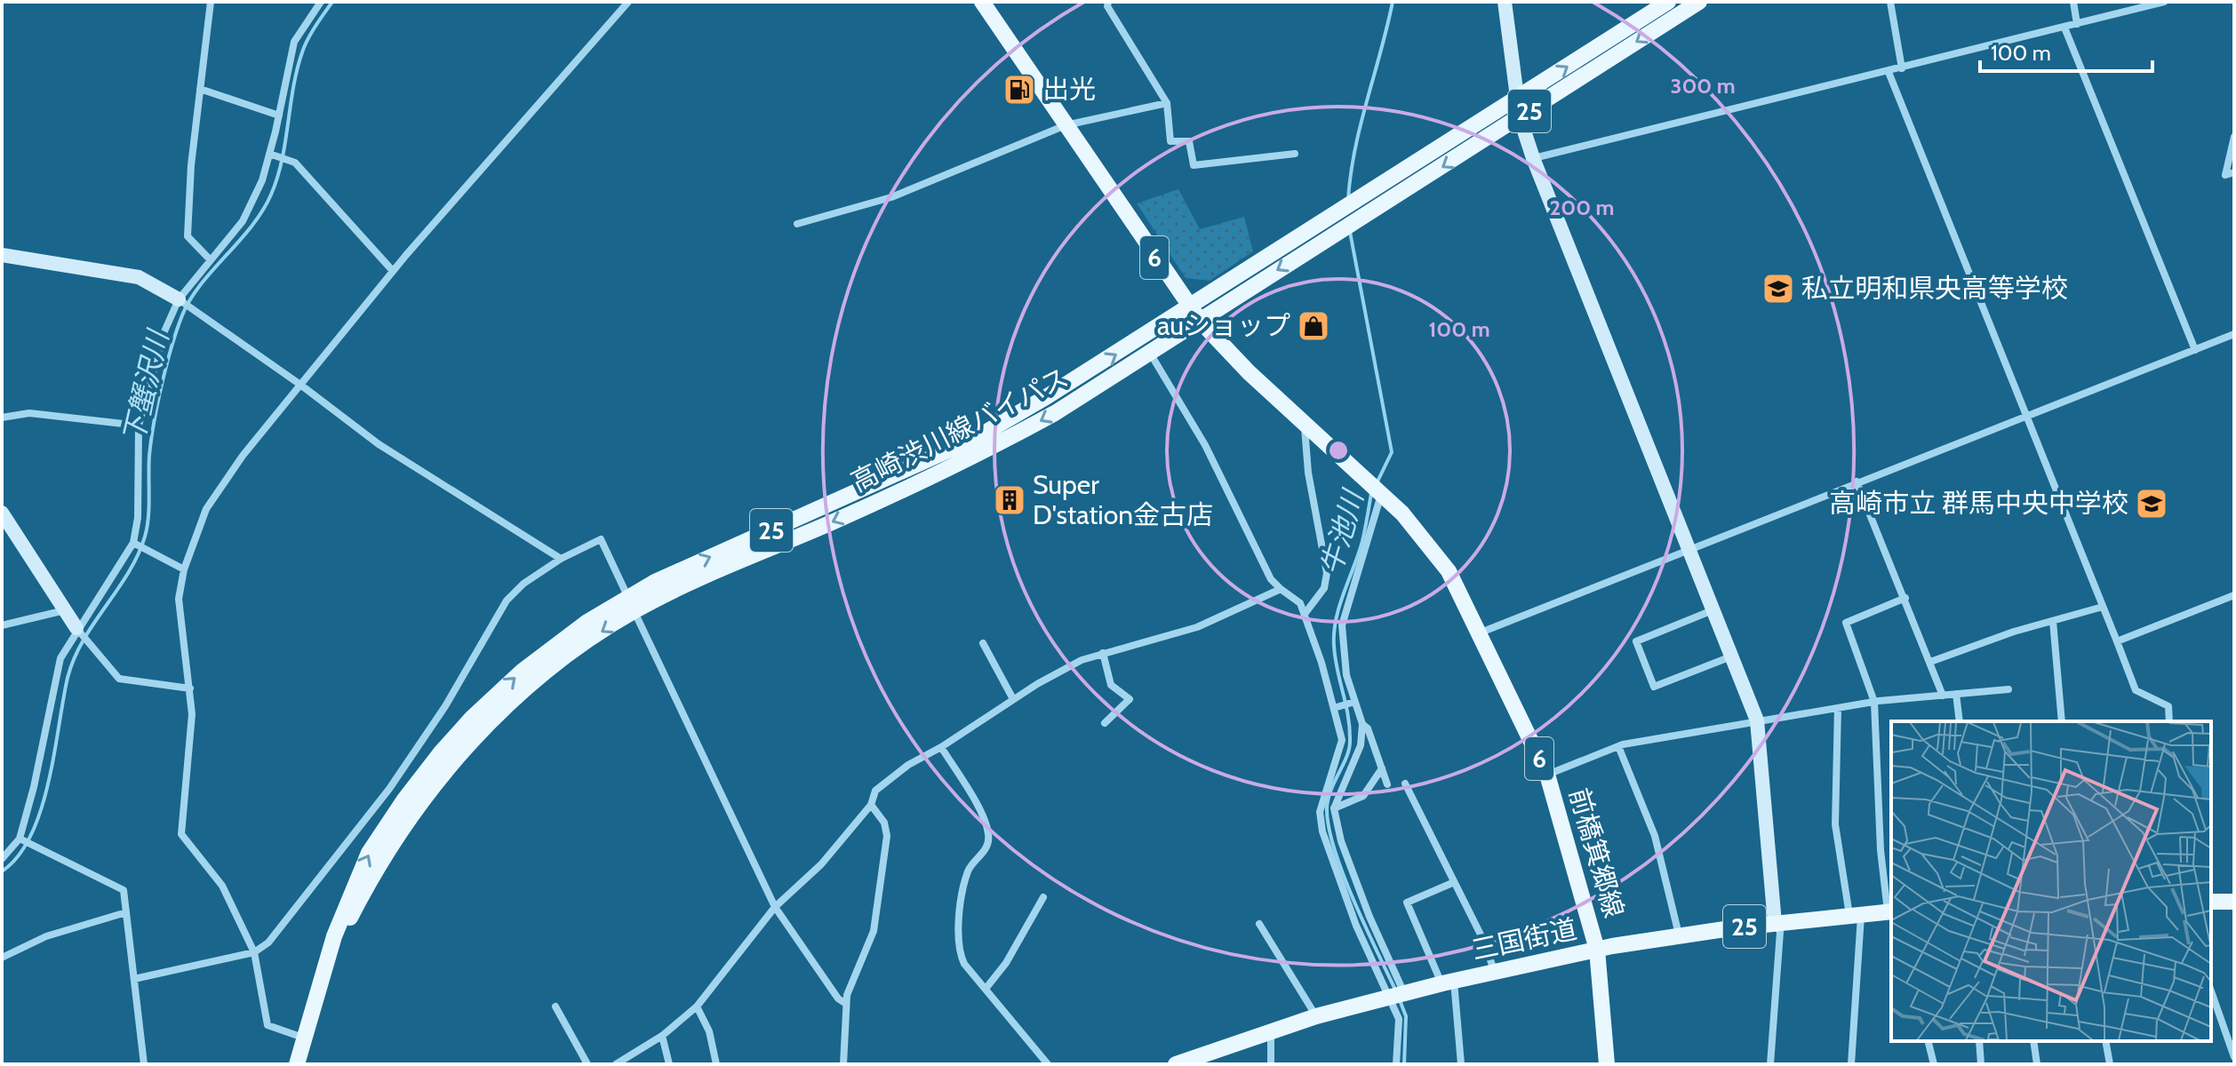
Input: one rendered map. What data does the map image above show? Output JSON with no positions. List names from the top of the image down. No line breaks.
{"streets":{"main road":["25","6","高崎渋川線バイパス","前橋箕郷線","三国街道"]},"crossings":[["高崎渋川線バイパス","前橋箕郷線"],["前橋箕郷線","三国街道"]],"water":["下蟹沢川","牛池川"],"places":{"fuel station":["出光"],"school or university":["私立明和県央高等学校","高崎市立 群馬中央中学校"],"shop":["auショップ"],"building":["Super D'station金古店"]},"scale_bar":"100 m","rings":["300 m","200 m","100 m"]}
